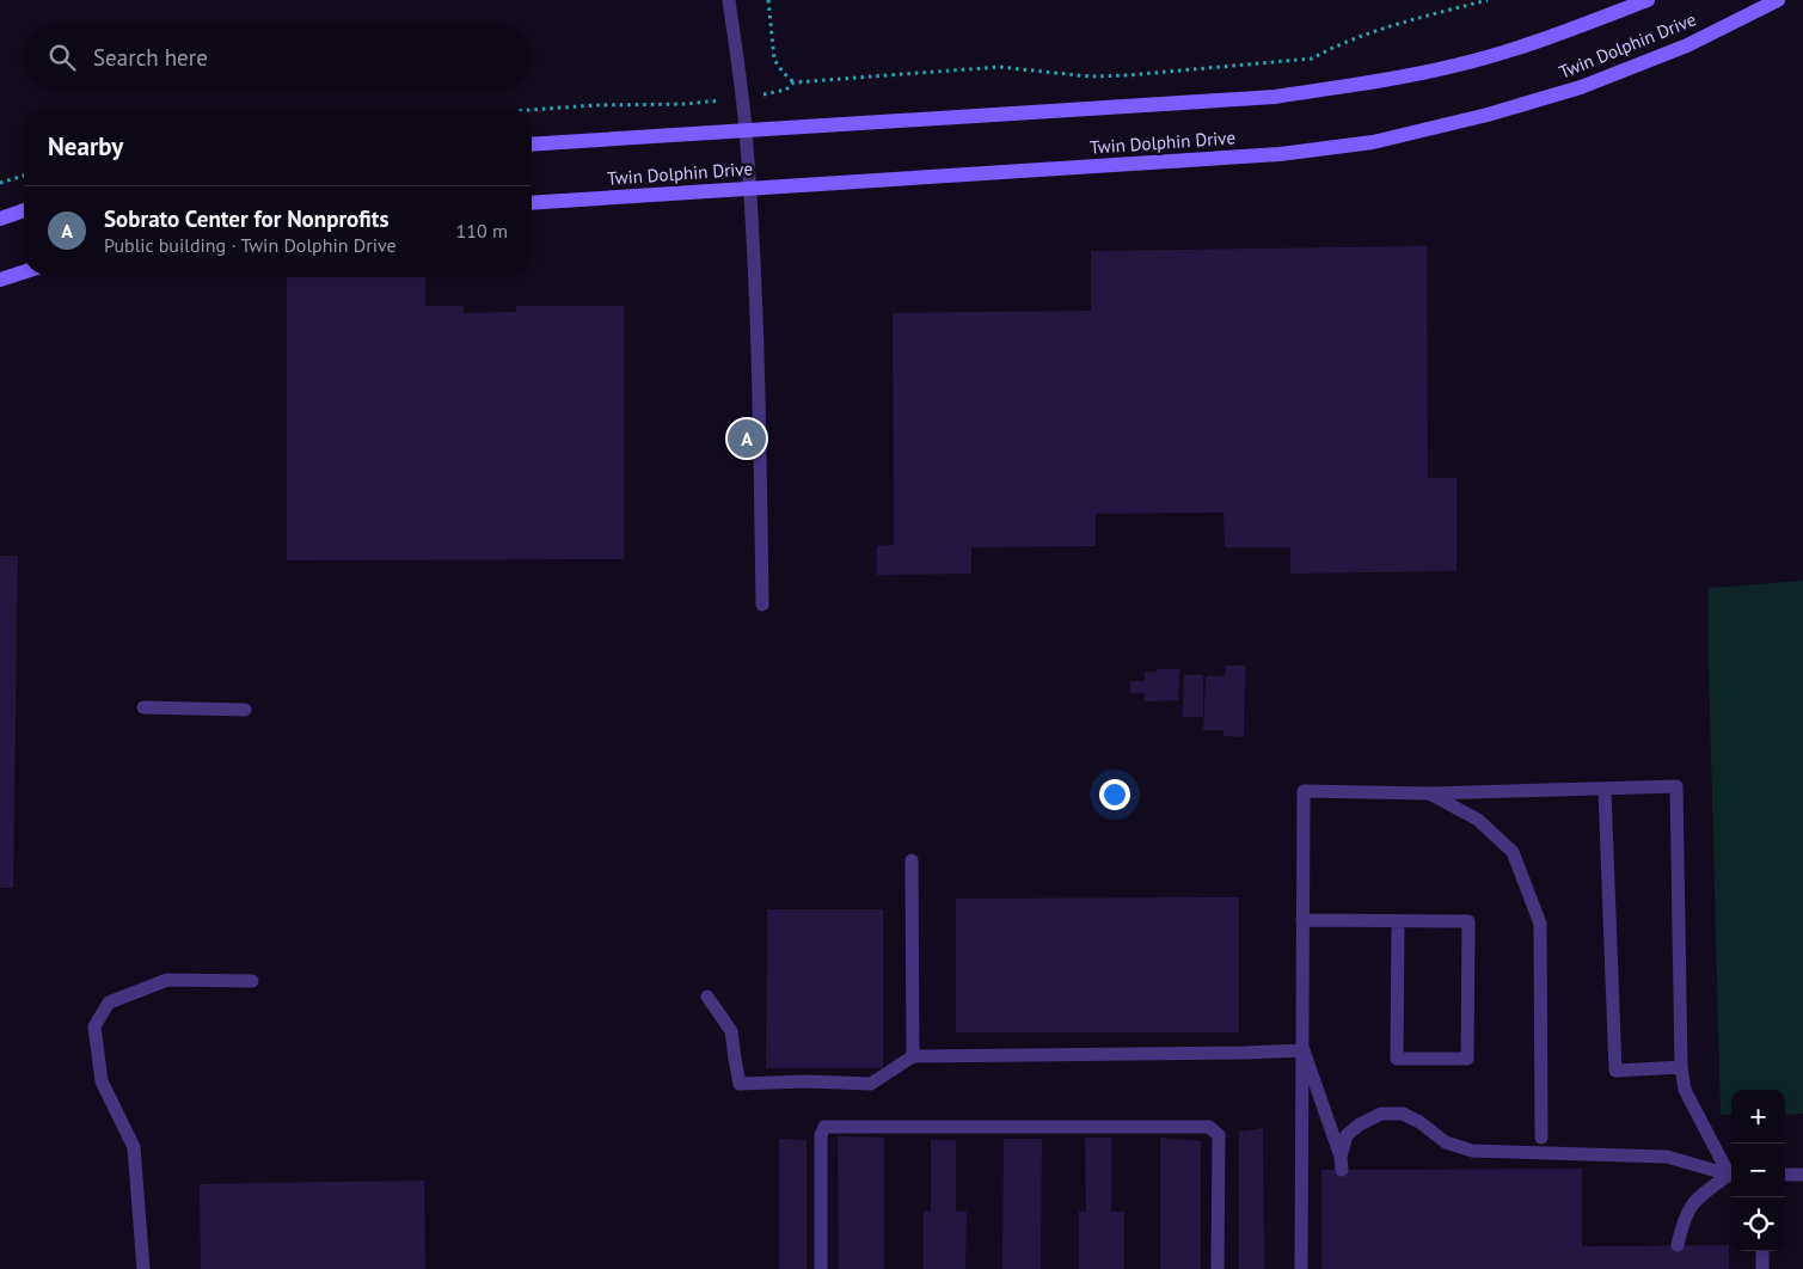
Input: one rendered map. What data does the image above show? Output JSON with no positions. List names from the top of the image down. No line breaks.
{"streets":{"main road":["Twin Dolphin Drive"]},"page":{"search":"Search here","heading":"Nearby","list":[{"mark":"A","name":"Sobrato Center for Nonprofits","note":"Public building · Twin Dolphin Drive","value":"110 m"}],"pins":"A","map_buttons":["+","−"]}}
